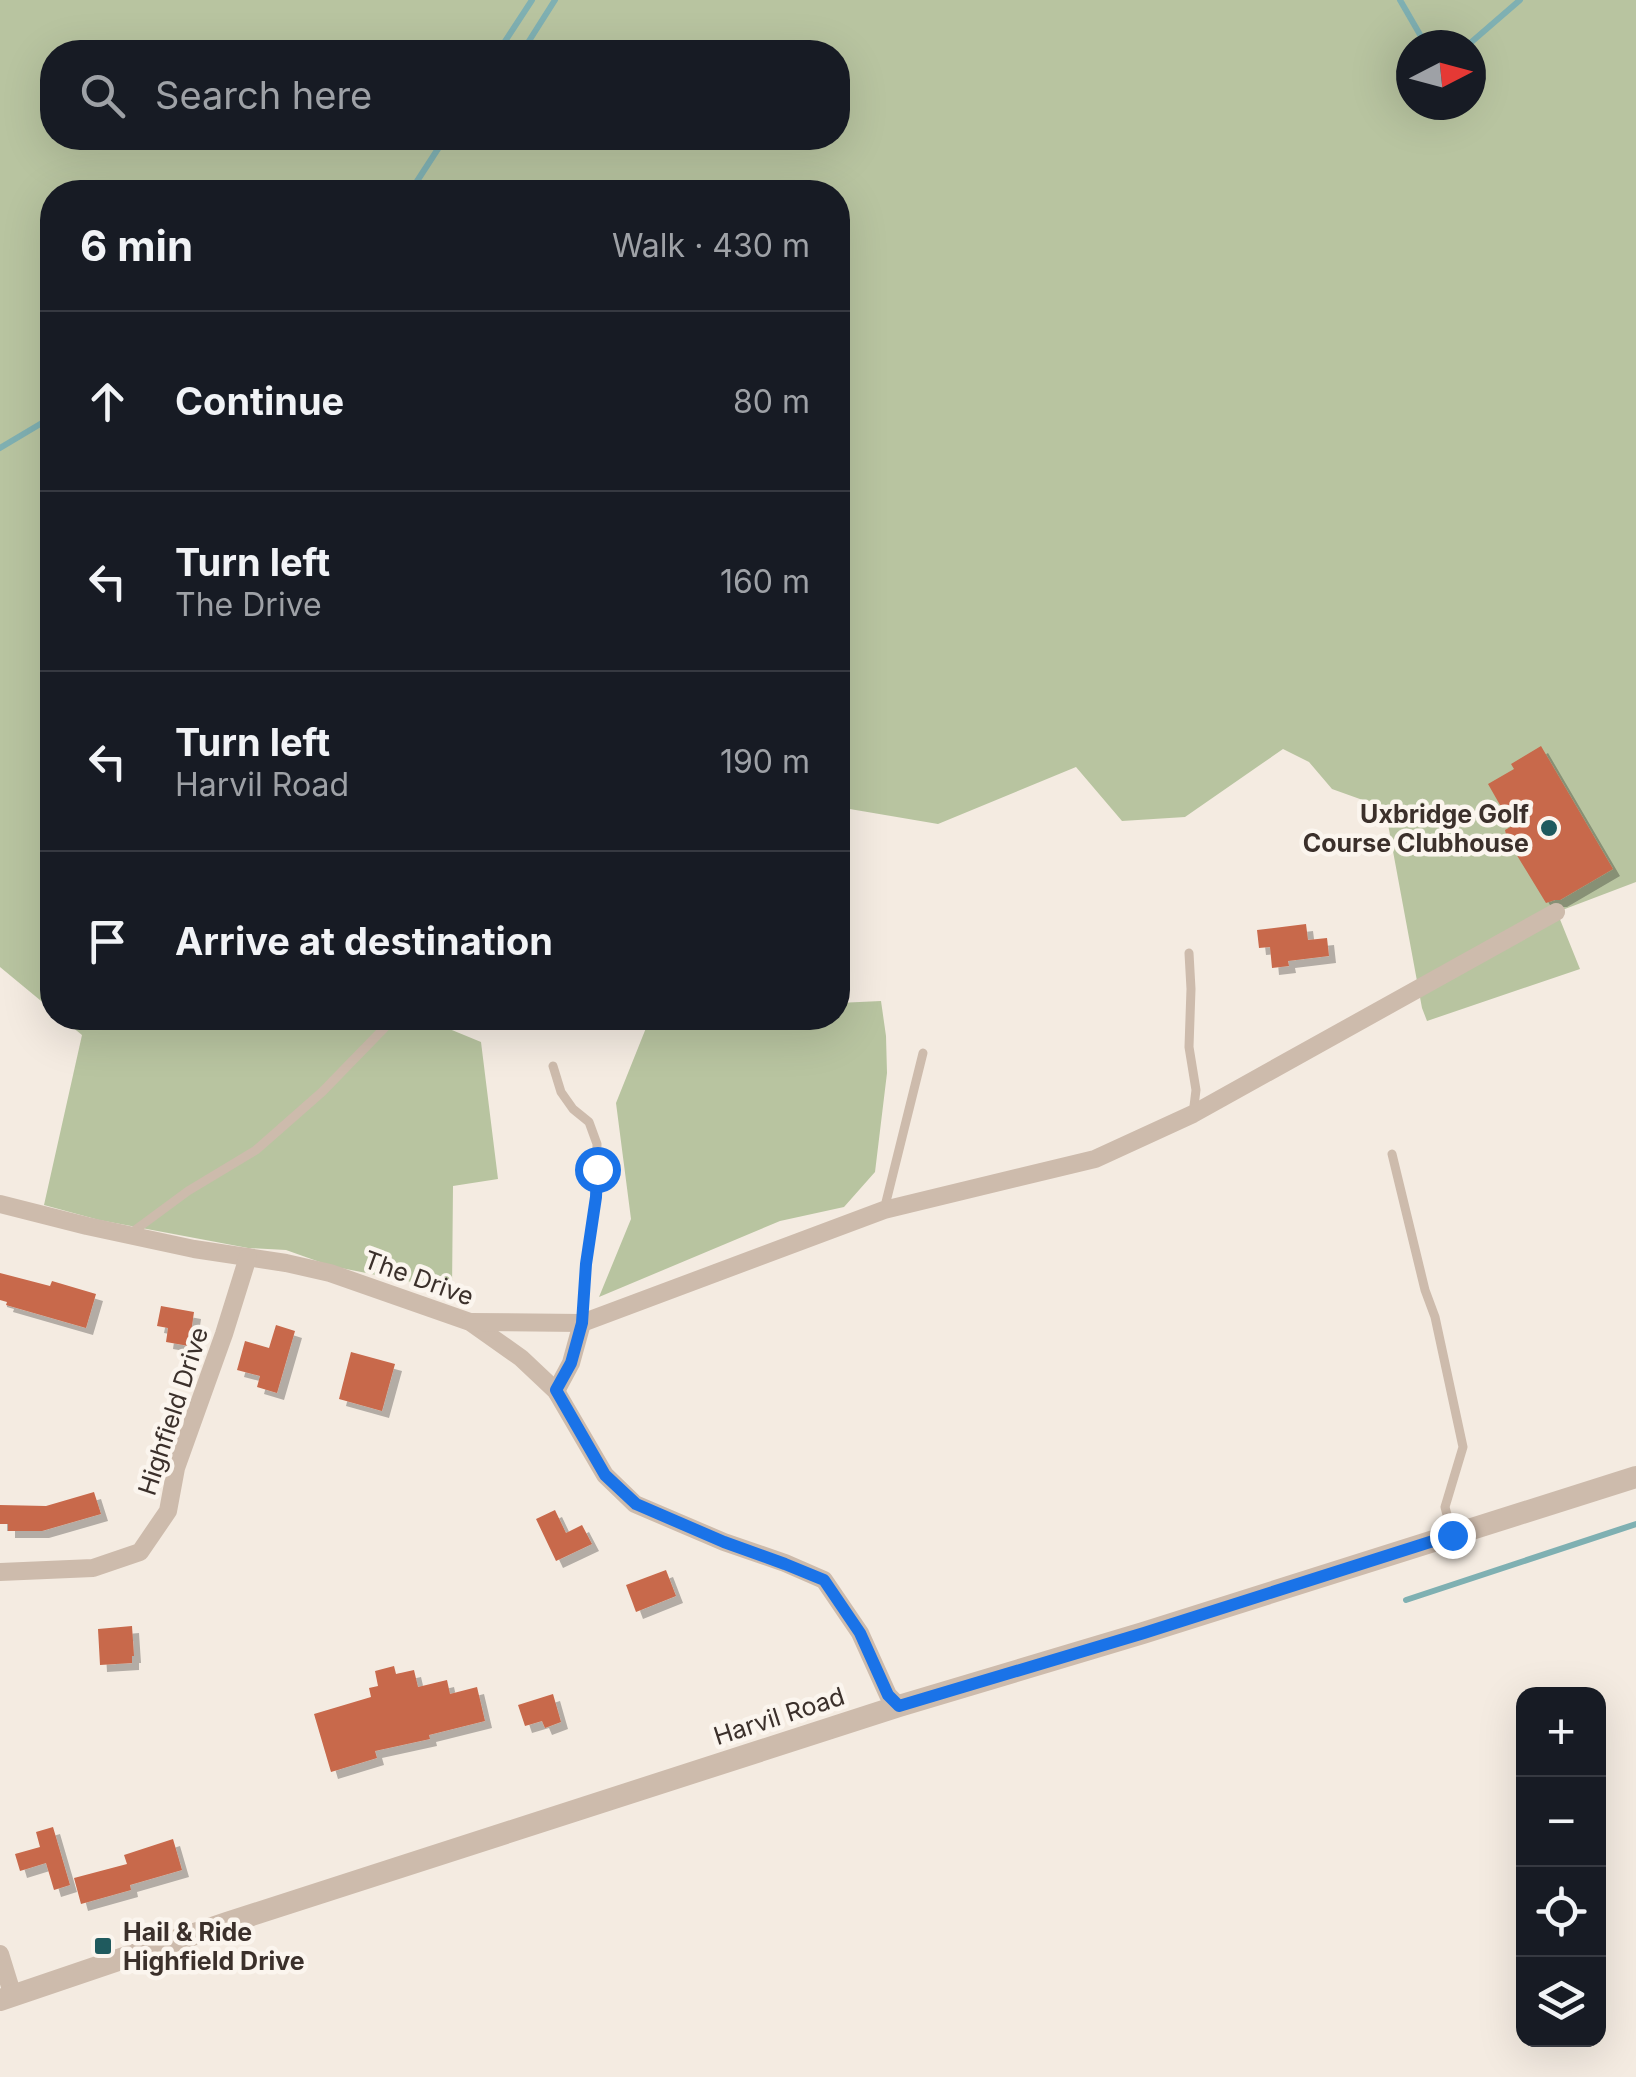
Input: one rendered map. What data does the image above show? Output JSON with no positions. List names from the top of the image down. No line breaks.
{"streets":{"street":["The Drive","Highfield Drive","Harvil Road"]},"crossings":[["The Drive","Highfield Drive"],["The Drive","Harvil Road"]],"places":{"other":["Uxbridge Golf Course Clubhouse"],"transit":["Hail & Ride Highfield Drive"]},"north":"right","page":{"search":"Search here","heading":["6 min","Walk · 430 m"],"list":[["Continue","80 m"],["Turn left","The Drive","160 m"],["Turn left","Harvil Road","190 m"],"Arrive at destination"],"map_buttons":["+","−"]}}
